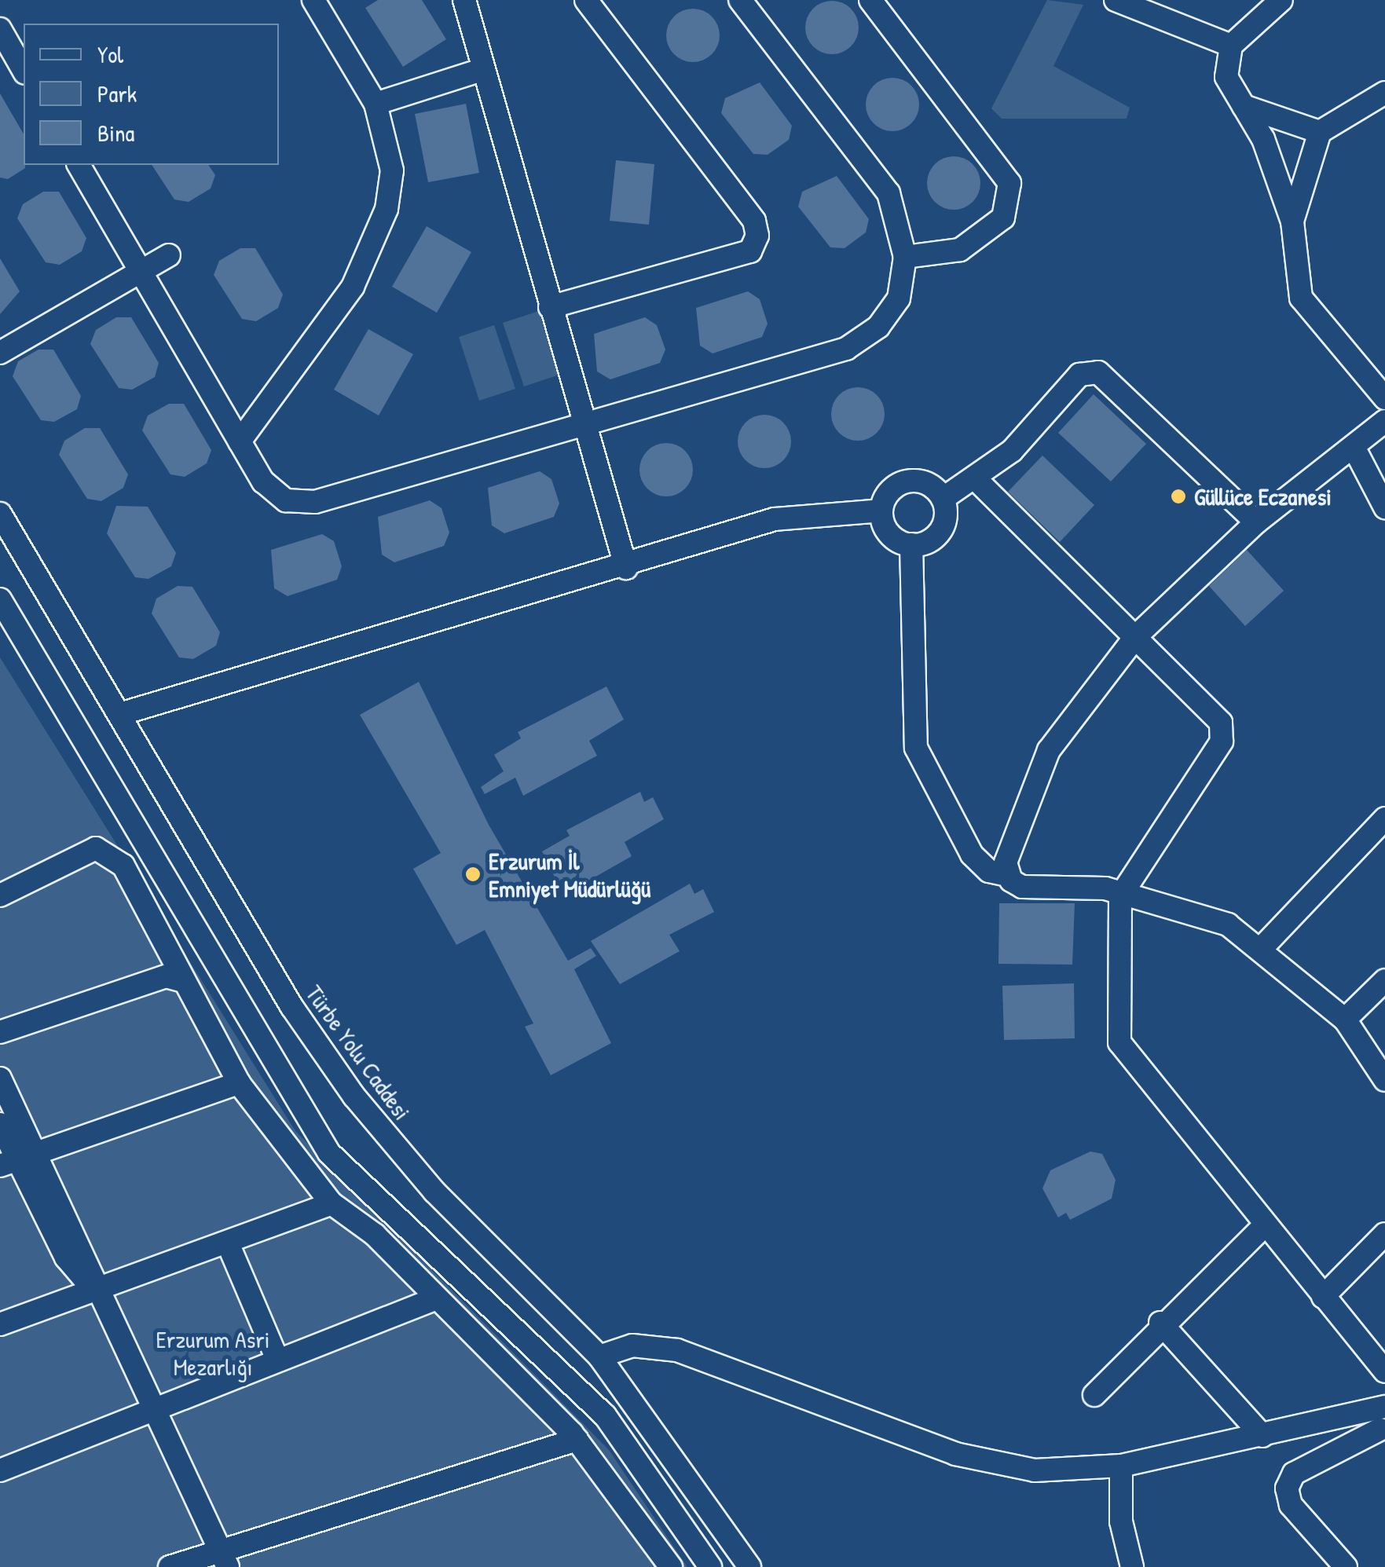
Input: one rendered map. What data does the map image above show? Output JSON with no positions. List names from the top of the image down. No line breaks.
{"streets":{"street":["Türbe Yolu Caddesi"]},"parks":["Erzurum Asri Mezarlığı"],"places":["Güllüce Eczanesi","Erzurum İl Emniyet Müdürlüğü"],"legend":["Yol","Park","Bina"]}
